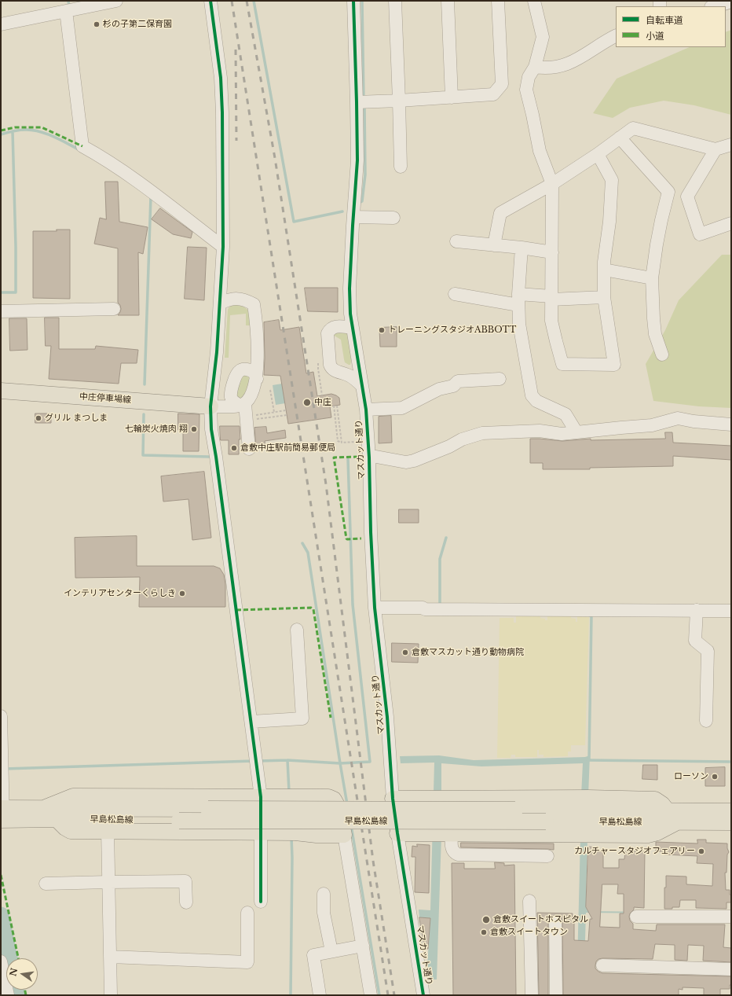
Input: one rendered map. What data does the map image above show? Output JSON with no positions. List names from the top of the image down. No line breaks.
{"streets":{"main road":["中庄停車場線","早島松島線"],"street":["マスカット通り"]},"places":["杉の子第二保育園","トレーニングスタジオABBOTT","中庄","グリル まつしま","七輪炭火焼肉 翔","倉敷中庄駅前簡易郵便局","インテリアセンターくらしき","倉敷マスカット通り動物病院","ローソン","カルチャースタジオフェアリー","倉敷スイートホスピタル","倉敷スイートタウン"],"legend":["自転車道","小道"],"north":"left"}
